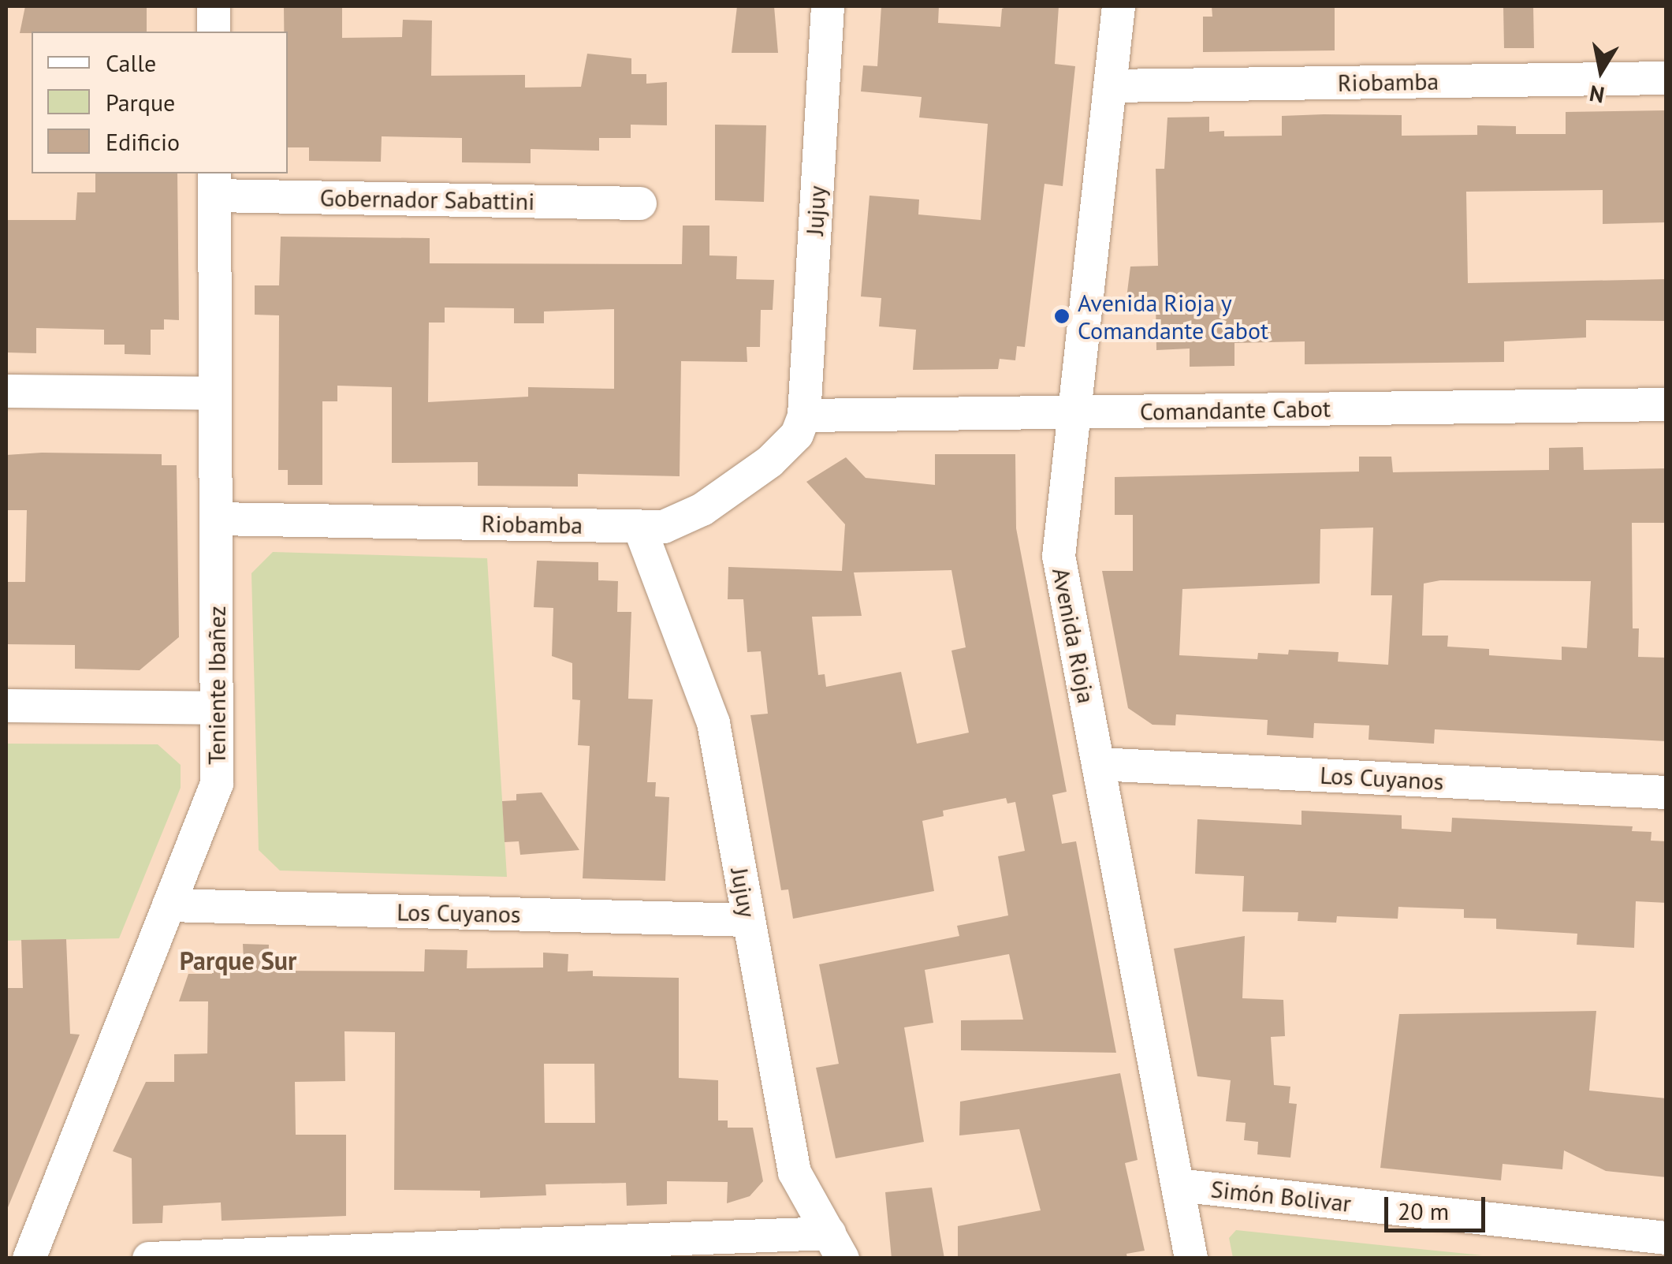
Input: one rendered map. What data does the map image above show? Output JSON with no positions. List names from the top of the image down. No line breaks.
{"streets":{"street":["Riobamba","Gobernador Sabattini","Jujuy","Comandante Cabot","Avenida Rioja","Teniente Ibañez","Los Cuyanos","Simón Bolivar"]},"crossings":[["Riobamba","Jujuy"],["Riobamba","Comandante Cabot"],["Riobamba","Avenida Rioja"],["Riobamba","Teniente Ibañez"],["Gobernador Sabattini","Teniente Ibañez"],["Jujuy","Comandante Cabot"],["Jujuy","Los Cuyanos"],["Comandante Cabot","Avenida Rioja"],["Avenida Rioja","Los Cuyanos"],["Avenida Rioja","Simón Bolivar"],["Teniente Ibañez","Los Cuyanos"]],"districts":["Parque Sur"],"places":["Avenida Rioja y Comandante Cabot"],"legend":["Calle","Parque","Edificio"],"scale_bar":"20 m","north":"bottom"}
